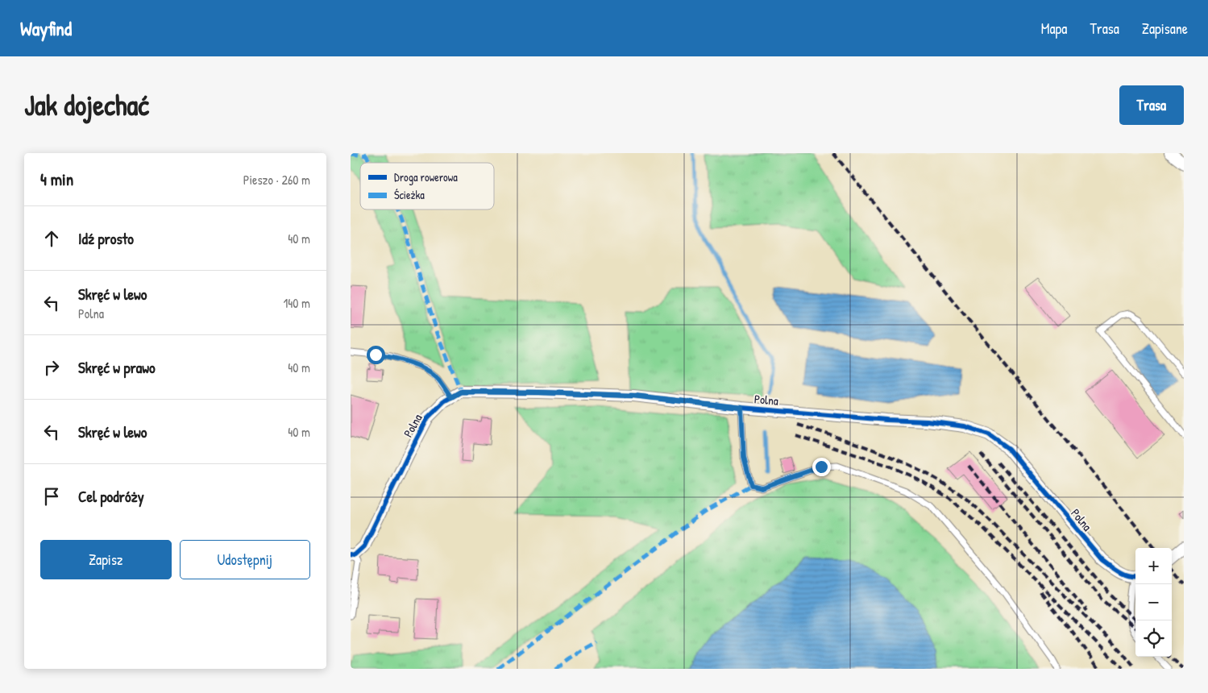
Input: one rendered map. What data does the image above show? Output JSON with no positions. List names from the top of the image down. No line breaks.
{"streets":{"street":["Polna"]},"legend":["Droga rowerowa","Ścieżka"],"page":{"header":"Wayfind","nav":["Mapa","Trasa","Zapisane"],"buttons":["Trasa",["Zapisz","Udostępnij"]],"title":"Jak dojechać","heading":["4 min","Pieszo · 260 m"],"list":[["Idź prosto","40 m"],["Skręć w lewo","Polna","140 m"],["Skręć w prawo","40 m"],["Skręć w lewo","40 m"],"Cel podróży"],"map_buttons":["+","−"]}}
